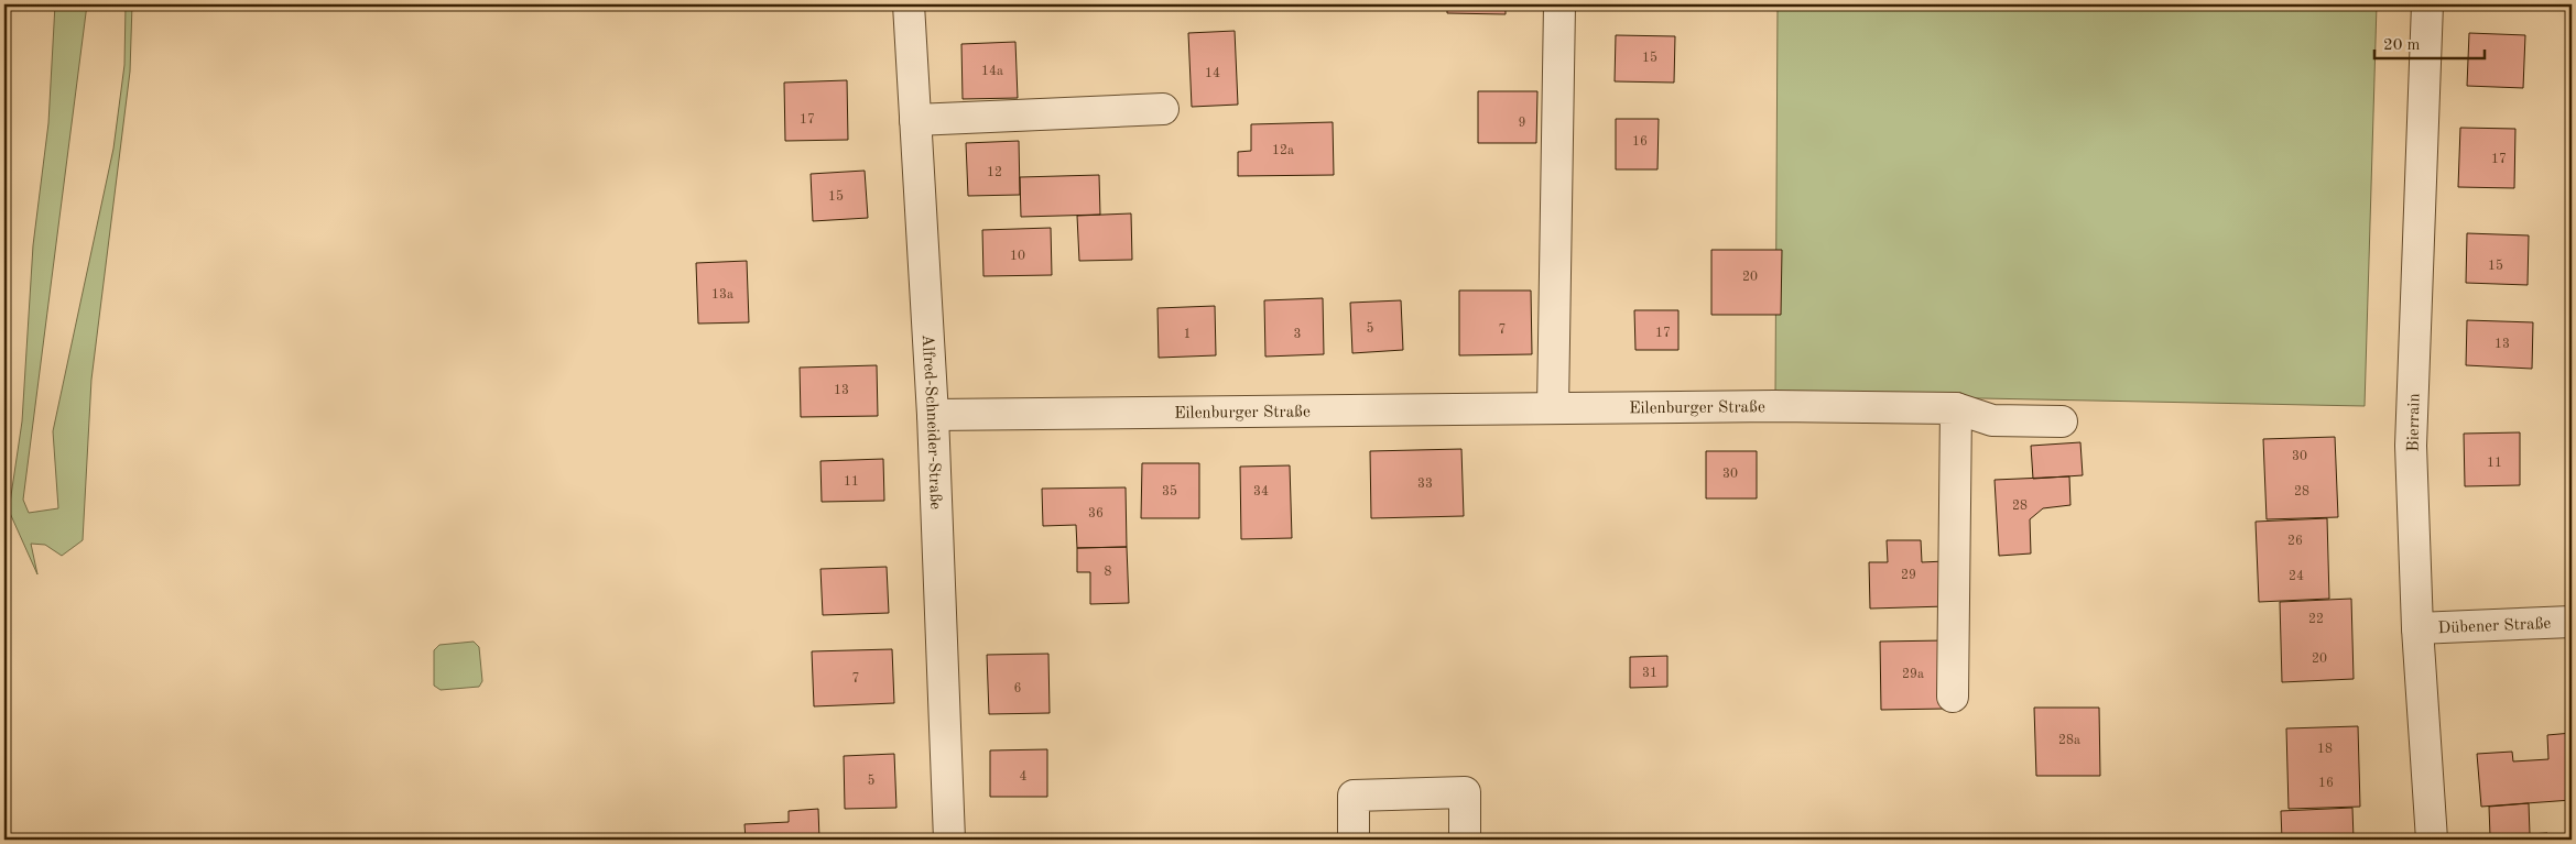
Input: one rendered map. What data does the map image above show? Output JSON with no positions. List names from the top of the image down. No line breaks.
{"streets":{"street":["Eilenburger Straße","Alfred-Schneider-Straße","Bierrain","Dübener Straße"]},"crossings":[["Eilenburger Straße","Alfred-Schneider-Straße"],["Bierrain","Dübener Straße"]],"house_numbers":["15","14a","14","17","9","16","12a","17","12","15","10","15","20","13a","5","7","17","1","3","13","13","30","11","30","11","33","35","34","28","28","36","26","8","29","24","22","20","31","29a","7","6","28a","18","4","5","16"],"scale_bar":"20 m"}
